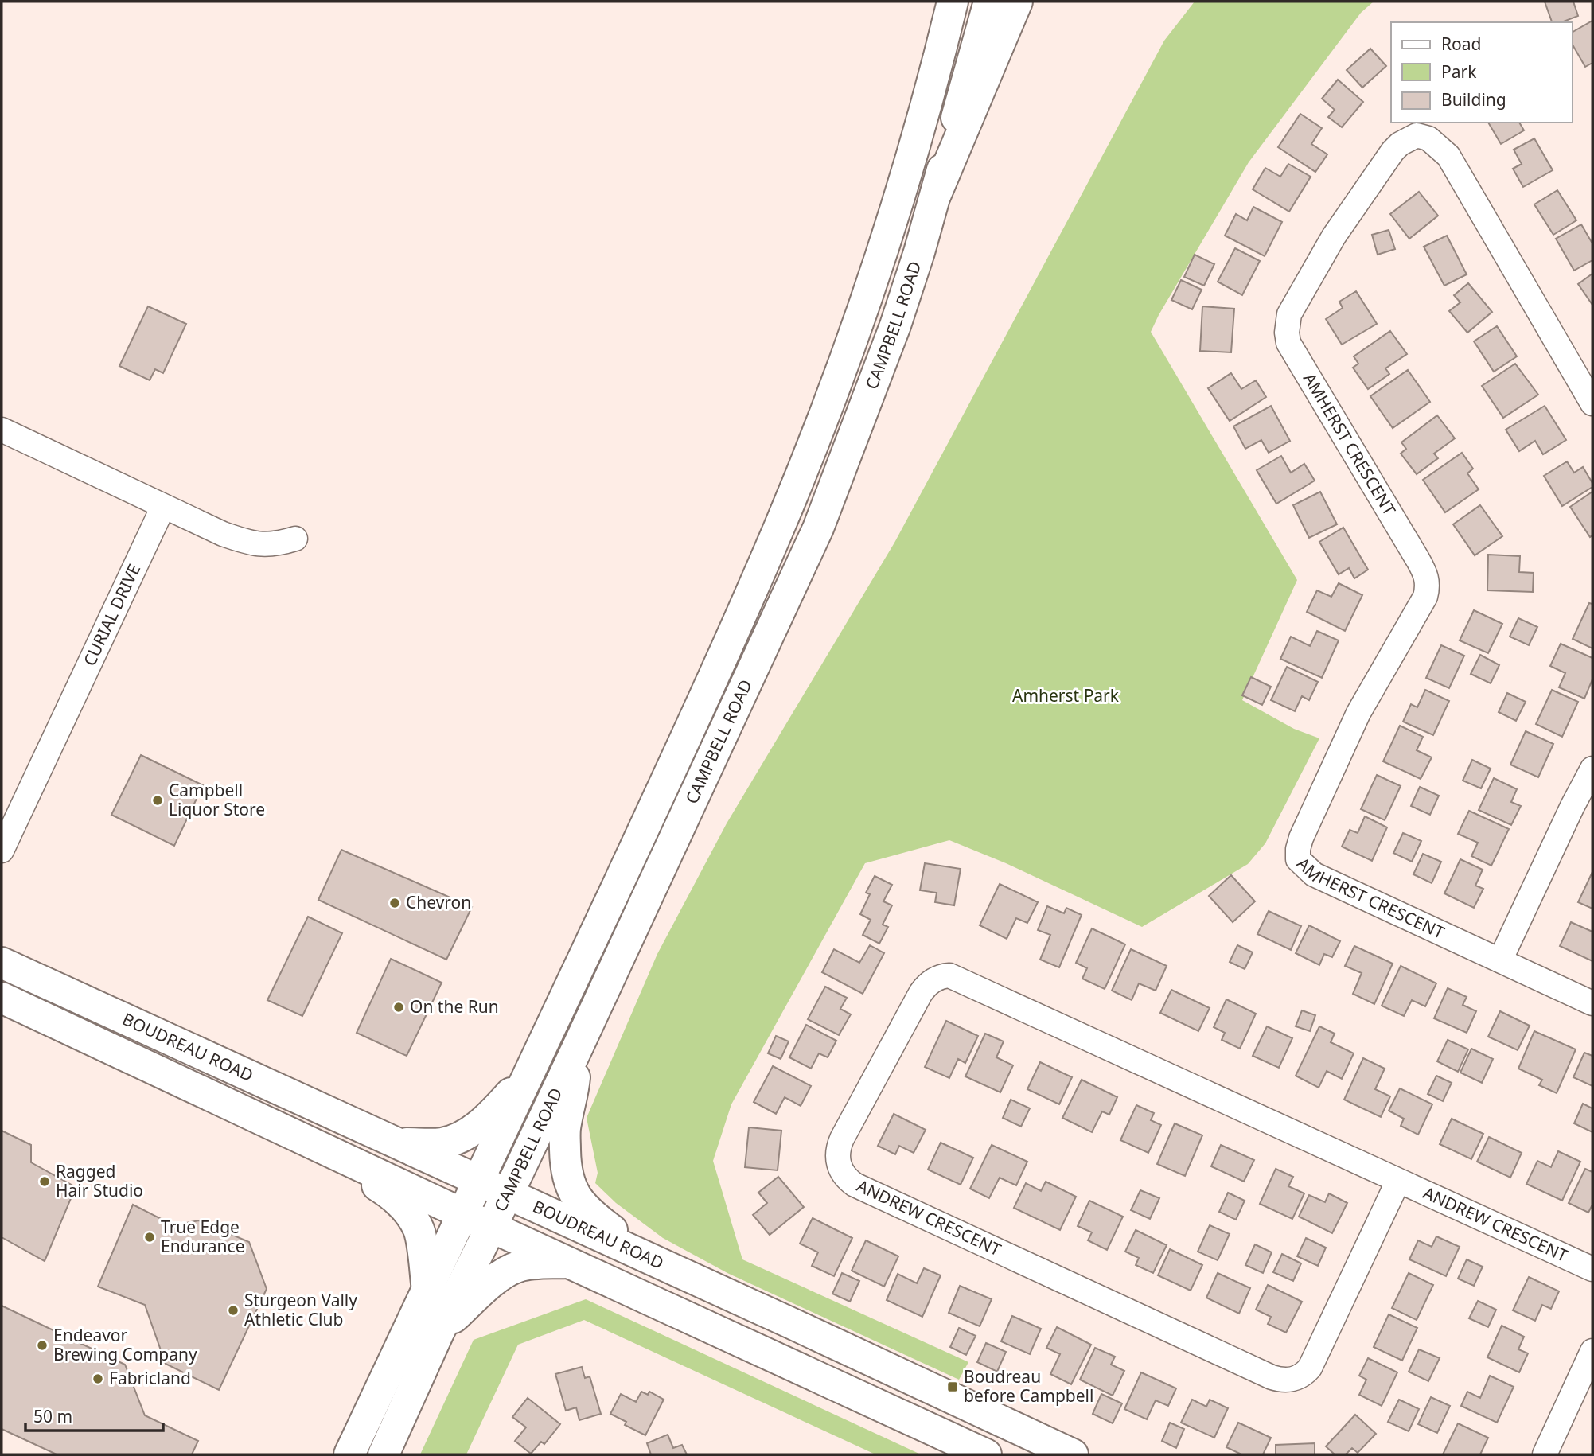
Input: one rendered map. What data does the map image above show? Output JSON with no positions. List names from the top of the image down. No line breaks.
{"streets":{"main road":["CAMPBELL ROAD","BOUDREAU ROAD"],"street":["AMHERST CRESCENT","CURIAL DRIVE","ANDREW CRESCENT"]},"crossings":[["CAMPBELL ROAD","BOUDREAU ROAD"]],"parks":["Amherst Park"],"places":{"other":["Campbell Liquor Store","Chevron","On the Run","Ragged Hair Studio","True Edge Endurance","Sturgeon Vally Athletic Club","Endeavor Brewing Company","Fabricland"],"transit":["Boudreau before Campbell"]},"legend":["Road","Park","Building"],"scale_bar":"50 m"}
